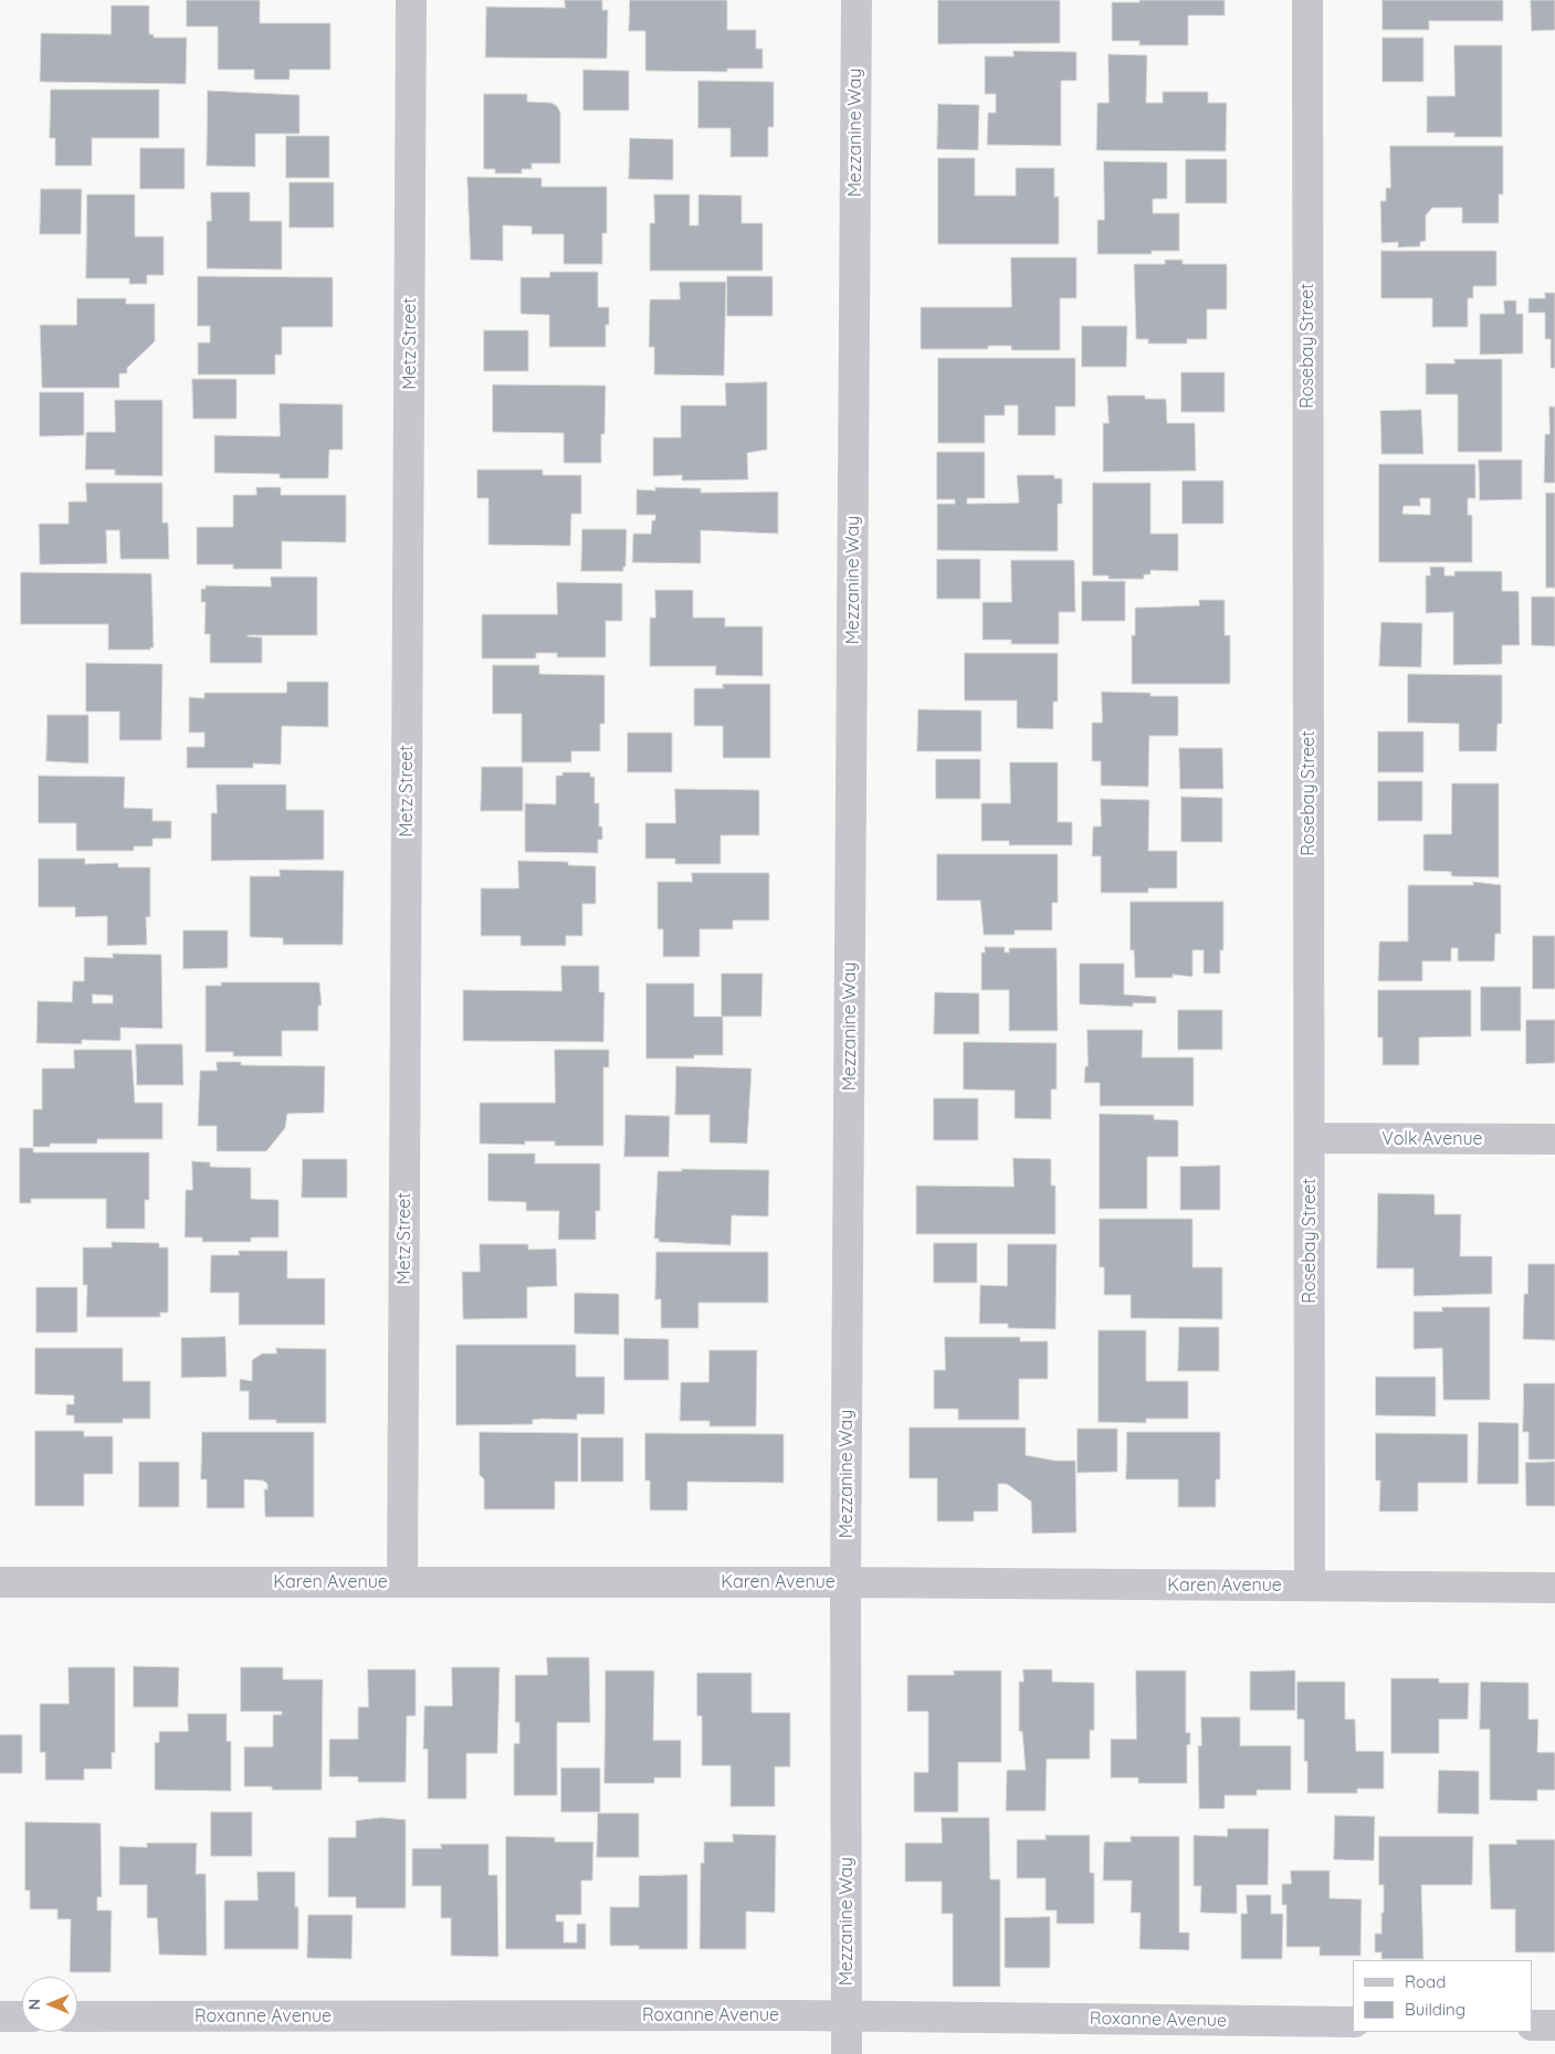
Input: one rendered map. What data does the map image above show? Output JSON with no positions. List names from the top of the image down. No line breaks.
{"streets":{"street":["Mezzanine Way","Metz Street","Rosebay Street","Volk Avenue","Karen Avenue","Roxanne Avenue"]},"crossings":[["Mezzanine Way","Karen Avenue"],["Mezzanine Way","Roxanne Avenue"],["Metz Street","Karen Avenue"],["Rosebay Street","Volk Avenue"],["Rosebay Street","Karen Avenue"]],"legend":["Road","Building"],"north":"left"}
